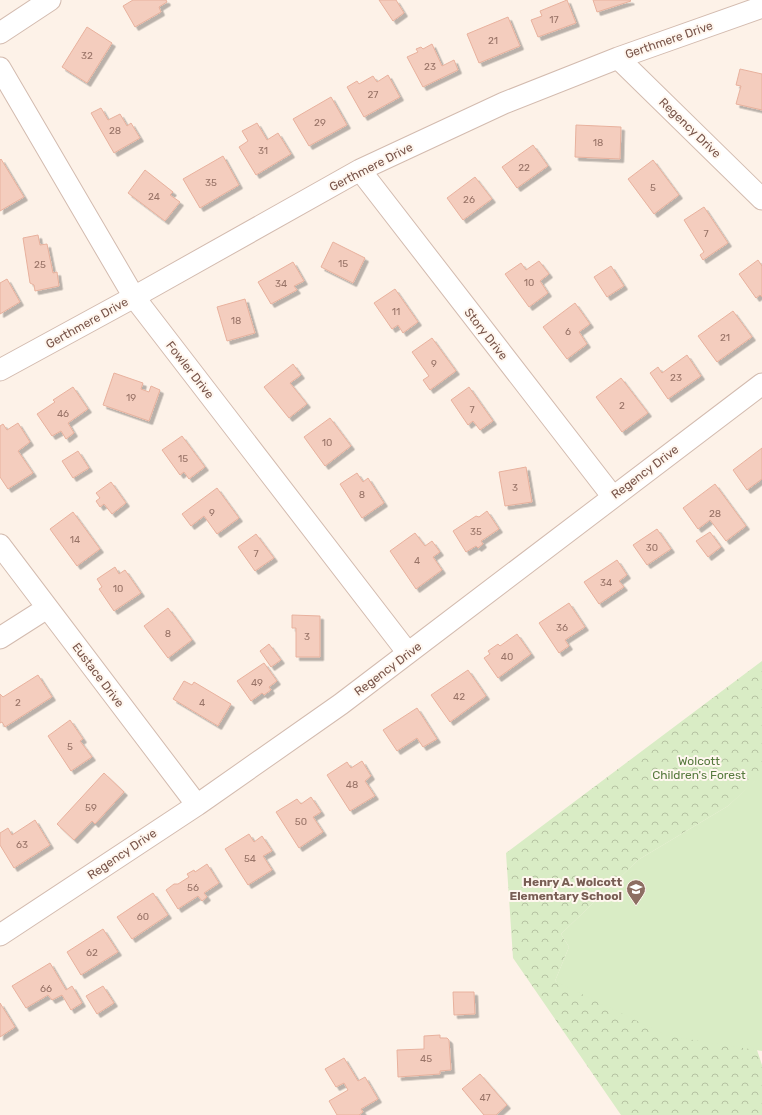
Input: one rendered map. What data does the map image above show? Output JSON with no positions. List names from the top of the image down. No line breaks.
{"streets":{"street":["Gerthmere Drive","Regency Drive","Story Drive","Fowler Drive","Eustace Drive"]},"crossings":[["Gerthmere Drive","Regency Drive"],["Gerthmere Drive","Story Drive"],["Gerthmere Drive","Fowler Drive"],["Regency Drive","Story Drive"],["Regency Drive","Fowler Drive"],["Regency Drive","Eustace Drive"]],"parks":["Wolcott Children's Forest"],"places":{"school or university":["Henry A. Wolcott Elementary School"]},"house_numbers":["17","21","32","23","27","29","28","18","31","22","35","5","24","26","7","15","25","10","34","11","18","6","21","9","23","19","2","7","46","10","15","3","8","9","28","35","14","30","7","4","34","10","36","8","3","40","49","42","2","4","5","48","59","50","63","54","56","60","62","66","45","47"]}
